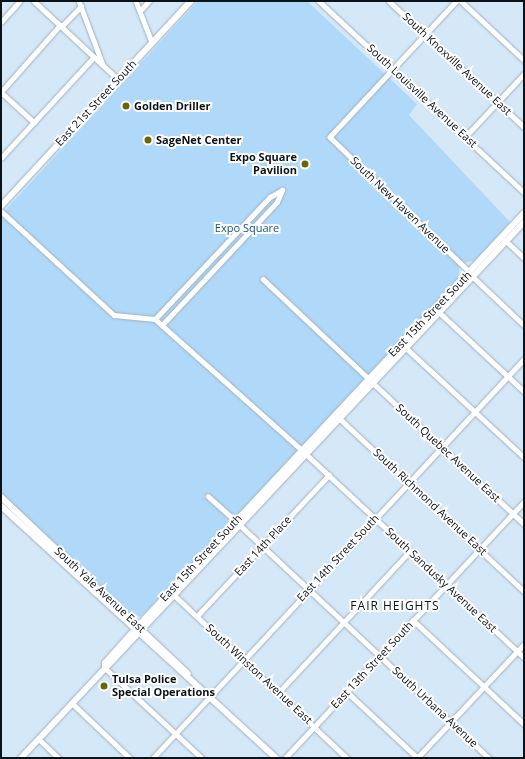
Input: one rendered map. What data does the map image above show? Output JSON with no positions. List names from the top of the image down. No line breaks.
{"streets":{"main road":["East 21st Street South","East 15th Street South","South Yale Avenue East"],"street":["South Knoxville Avenue East","South Louisville Avenue East","South New Haven Avenue","South Quebec Avenue East","South Richmond Avenue East","East 14th Place","East 14th Street South","South Sandusky Avenue East","East 13th Street South","South Winston Avenue East","South Urbana Avenue"]},"crossings":[["South Louisville Avenue East","South New Haven Avenue"],["South New Haven Avenue","East 15th Street South"],["East 15th Street South","South Quebec Avenue East"],["East 15th Street South","South Richmond Avenue East"],["East 15th Street South","South Sandusky Avenue East"],["East 15th Street South","South Yale Avenue East"],["East 15th Street South","South Winston Avenue East"],["East 15th Street South","South Urbana Avenue"],["South Quebec Avenue East","East 14th Street South"],["South Quebec Avenue East","East 13th Street South"],["South Richmond Avenue East","East 14th Street South"],["South Richmond Avenue East","East 13th Street South"],["East 14th Place","South Sandusky Avenue East"],["East 14th Place","South Winston Avenue East"],["East 14th Place","South Urbana Avenue"],["East 14th Street South","South Sandusky Avenue East"],["East 14th Street South","South Yale Avenue East"],["East 14th Street South","South Winston Avenue East"],["East 14th Street South","South Urbana Avenue"],["South Sandusky Avenue East","East 13th Street South"],["East 13th Street South","South Winston Avenue East"],["East 13th Street South","South Urbana Avenue"]],"districts":["FAIR HEIGHTS"],"parks":["Expo Square"],"places":["Golden Driller","SageNet Center","Expo Square Pavilion","Tulsa Police Special Operations"]}
